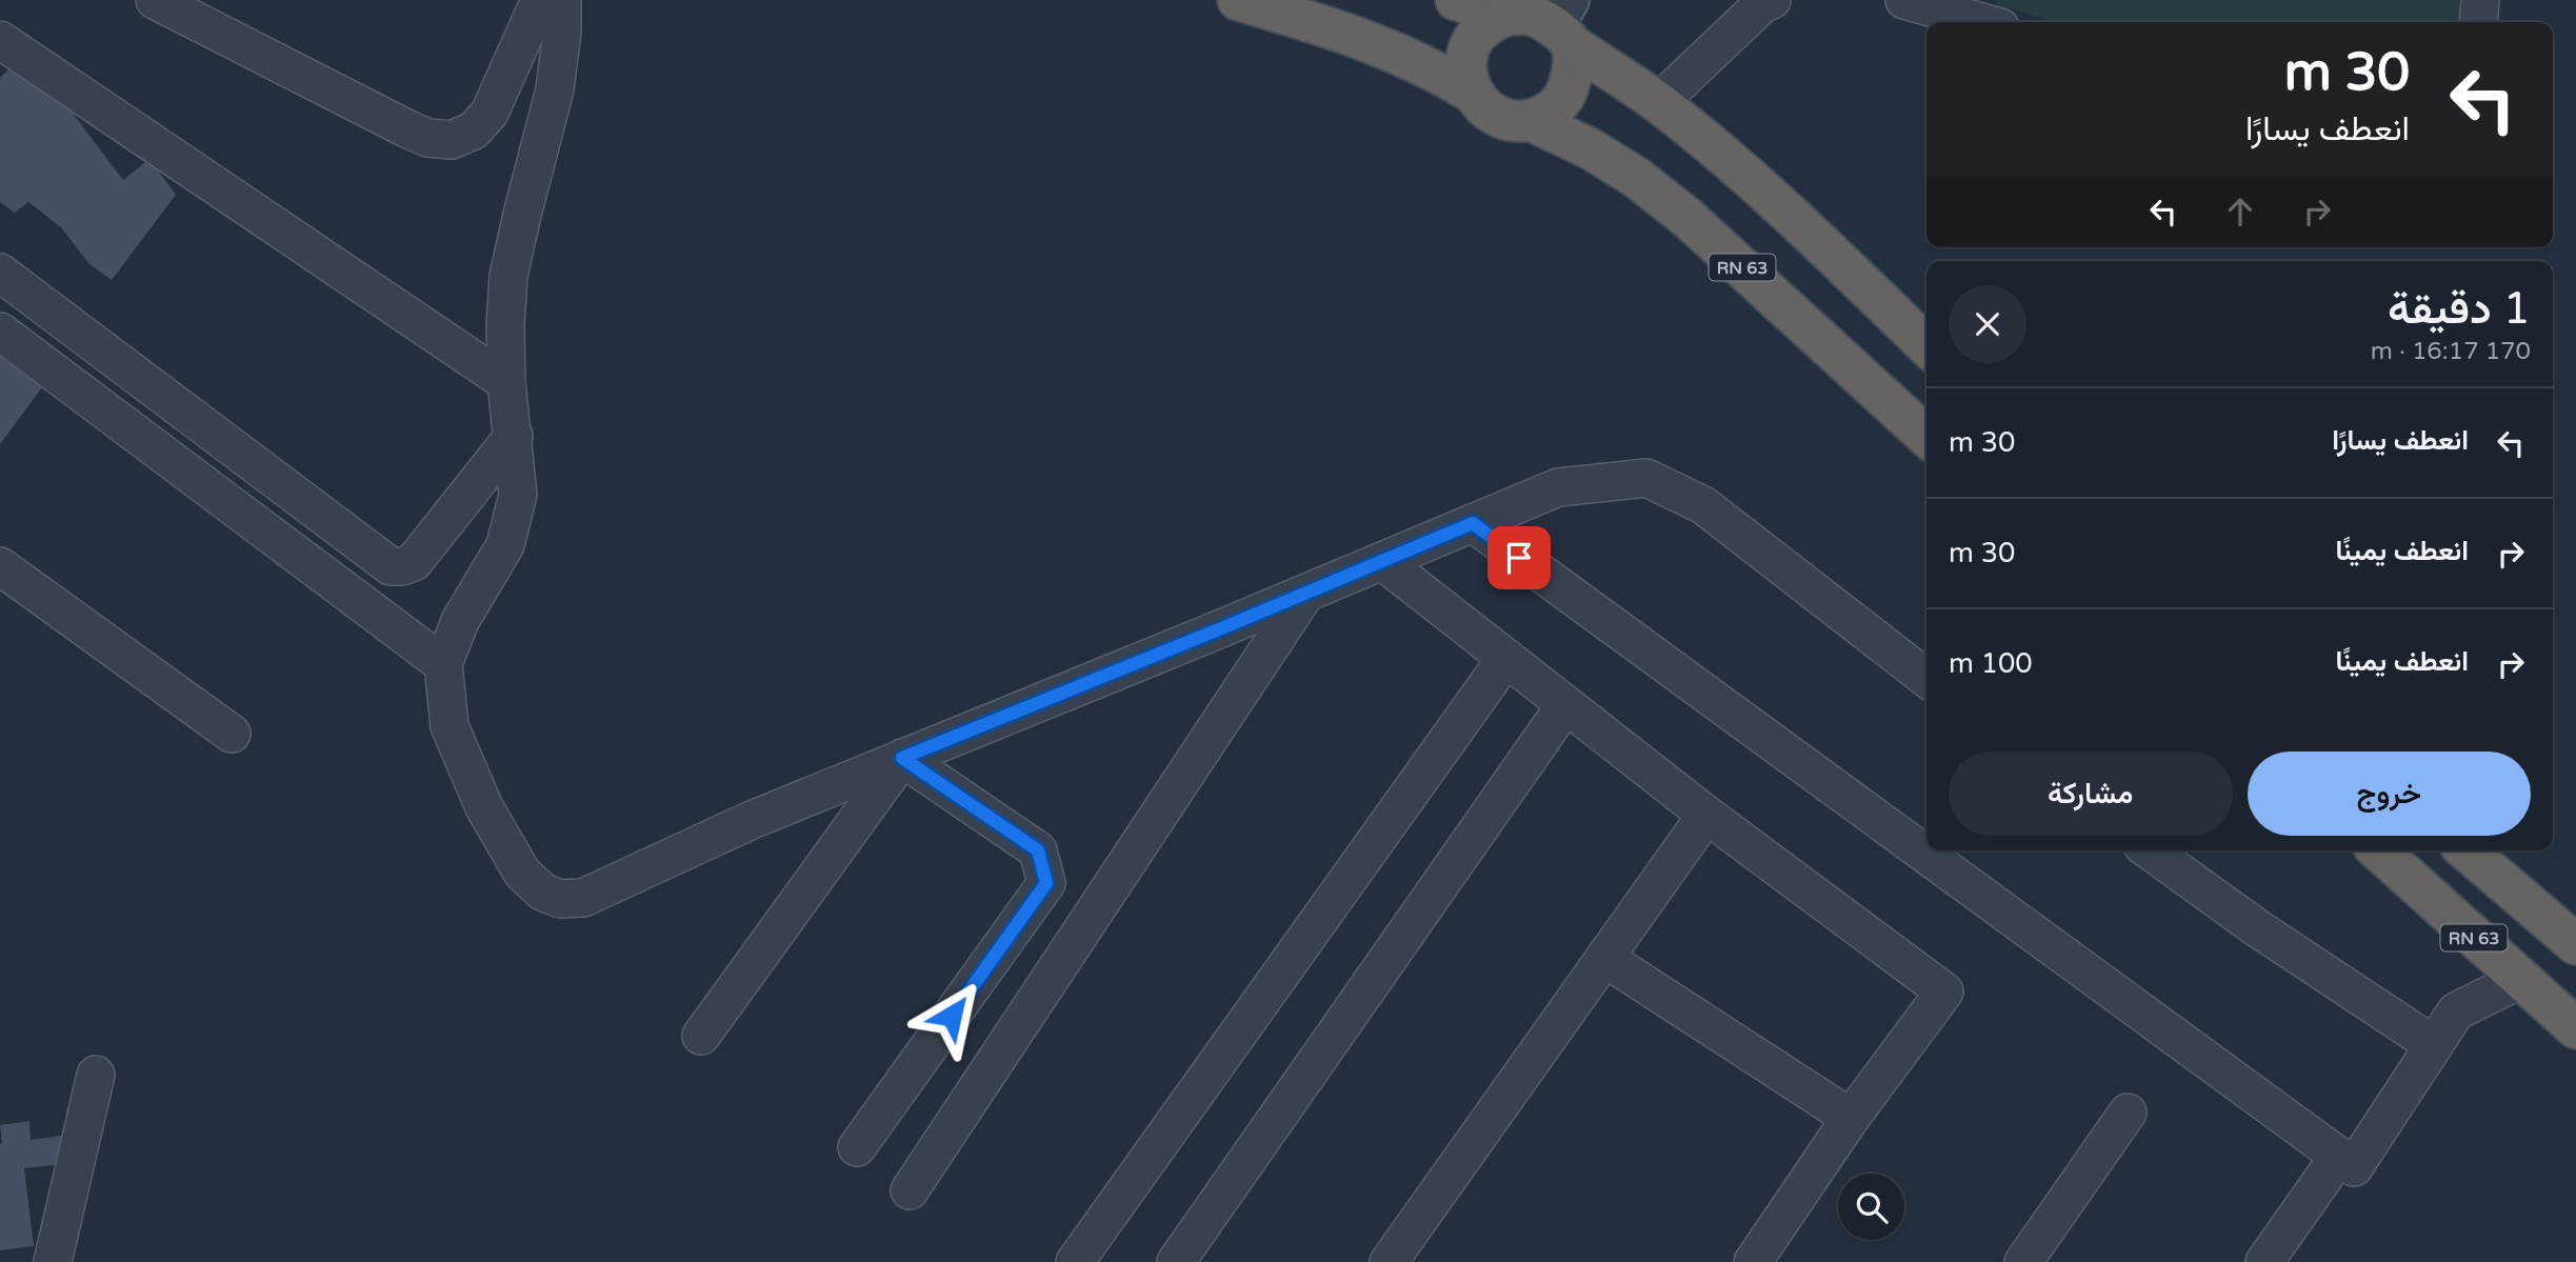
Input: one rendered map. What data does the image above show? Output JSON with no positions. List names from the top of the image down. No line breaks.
{"streets":{"highway":["RN 63"]},"page":{"turn":["30 m","انعطف يسارًا"],"heading":["1 دقيقة","170 m · 16:17"],"list":[{"name":"انعطف يسارًا","value":"30 m"},{"name":"انعطف يمينًا","value":"30 m"},{"name":"انعطف يمينًا","value":"100 m"}],"buttons":["خروج","مشاركة"]}}
